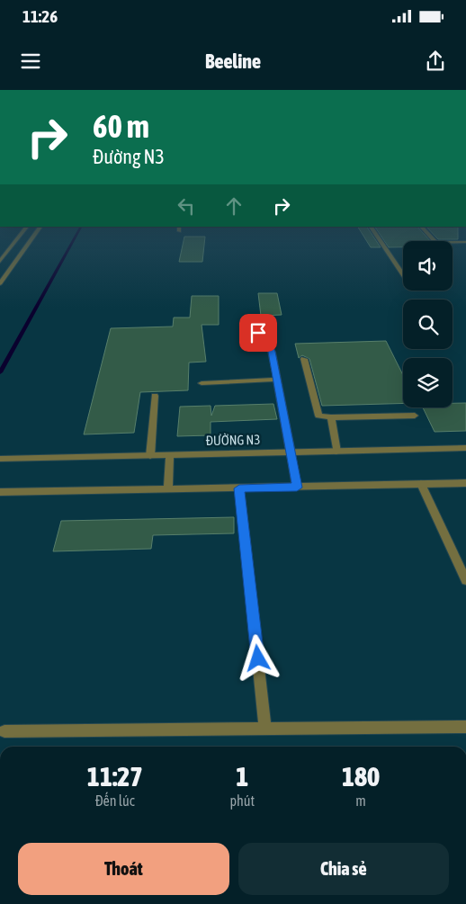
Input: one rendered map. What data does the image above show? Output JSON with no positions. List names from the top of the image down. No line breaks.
{"streets":{"street":["ĐƯỜNG N3"]},"page":{"status":"11:26","header":"Beeline","turn":["60 m","Đường N3"],"eta":["11:27","Đến lúc","1","phút","180","m"],"buttons":["Thoát","Chia sẻ"]}}
